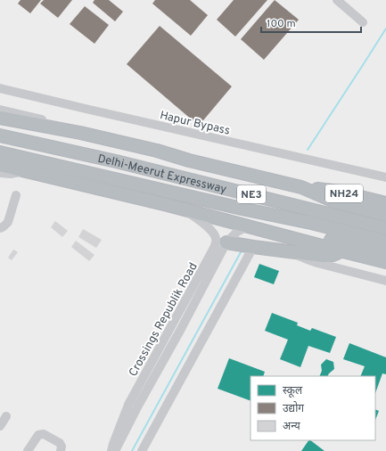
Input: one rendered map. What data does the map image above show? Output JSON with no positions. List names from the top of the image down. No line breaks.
{"streets":{"highway":["Delhi-Meerut Expressway","NH24","NE3"],"street":["Hapur Bypass","Crossings Republik Road"]},"legend":["स्कूल","उद्योग","अन्य"],"scale_bar":"100 m"}
